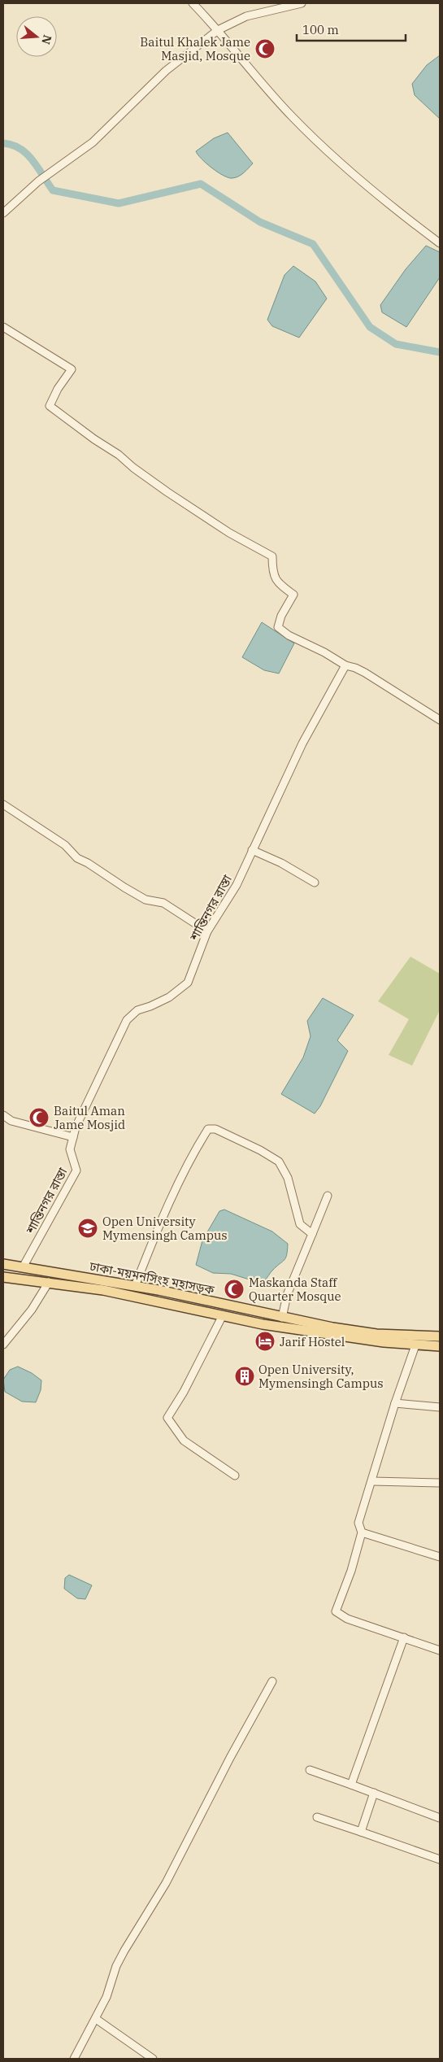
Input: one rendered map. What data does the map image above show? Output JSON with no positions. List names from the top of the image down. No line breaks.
{"streets":{"main road":["ঢাকা-ময়মনসিংহ মহাসড়ক"],"street":["শান্তিনগর রাস্তা"]},"crossings":[["শান্তিনগর রাস্তা","ঢাকা-ময়মনসিংহ মহাসড়ক"]],"places":{"mosque":["Baitul Khalek Jame Masjid, Mosque","Baitul Aman Jame Mosjid","Maskanda Staff Quarter Mosque"],"school or university":["Open University Mymensingh Campus"],"hotel":["Jarif Hostel"],"building":["Open University, Mymensingh Campus"]},"scale_bar":"100 m","north":"right"}
